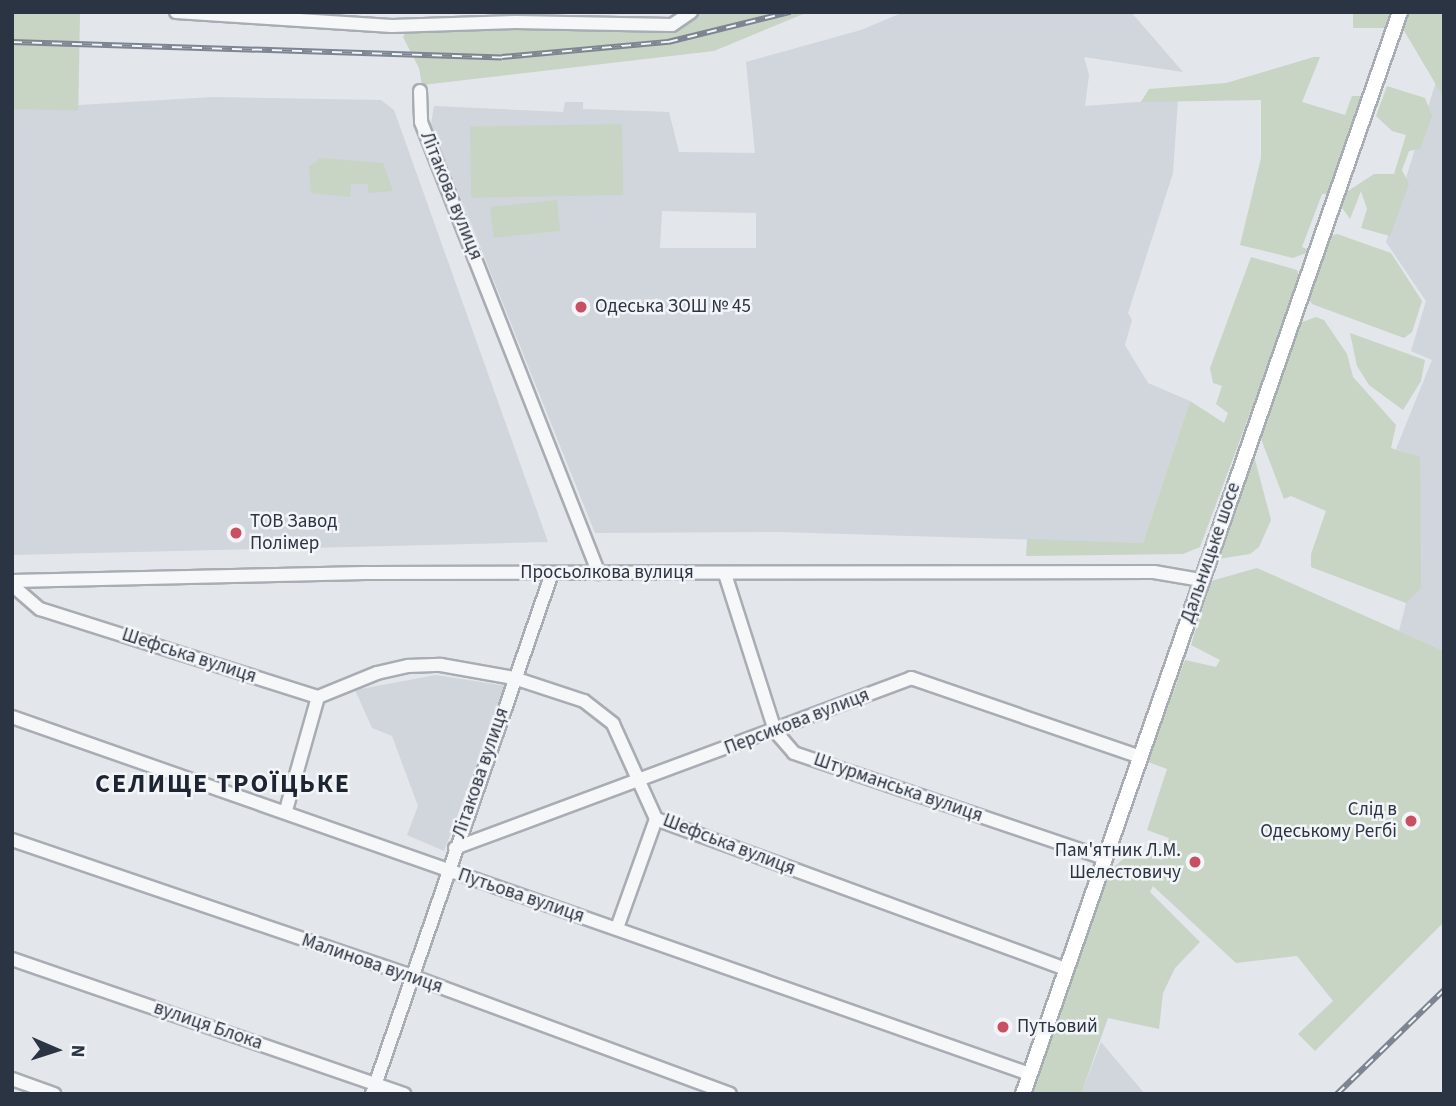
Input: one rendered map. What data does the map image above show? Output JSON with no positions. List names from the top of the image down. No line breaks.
{"streets":{"main road":["Дальницьке шосе"],"street":["Літакова вулиця","Просьолкова вулиця","Шефська вулиця","Персикова вулиця","Штурманська вулиця","Путьова вулиця","Малинова вулиця","вулиця Блока"]},"crossings":[["Літакова вулиця","Просьолкова вулиця"],["Літакова вулиця","Шефська вулиця"],["Літакова вулиця","Персикова вулиця"],["Літакова вулиця","Путьова вулиця"],["Літакова вулиця","Малинова вулиця"],["Літакова вулиця","вулиця Блока"],["Дальницьке шосе","Просьолкова вулиця"],["Дальницьке шосе","Шефська вулиця"],["Дальницьке шосе","Персикова вулиця"],["Дальницьке шосе","Штурманська вулиця"],["Дальницьке шосе","Путьова вулиця"],["Просьолкова вулиця","Шефська вулиця"],["Просьолкова вулиця","Штурманська вулиця"],["Шефська вулиця","Персикова вулиця"],["Персикова вулиця","Штурманська вулиця"]],"districts":["СЕЛИЩЕ ТРОЇЦЬКЕ"],"places":["Одеська ЗОШ № 45","ТОВ Завод Полімер","Слід в Одеському Регбі","Пам'ятник Л.М. Шелестовичу","Путьовий"],"north":"right"}
